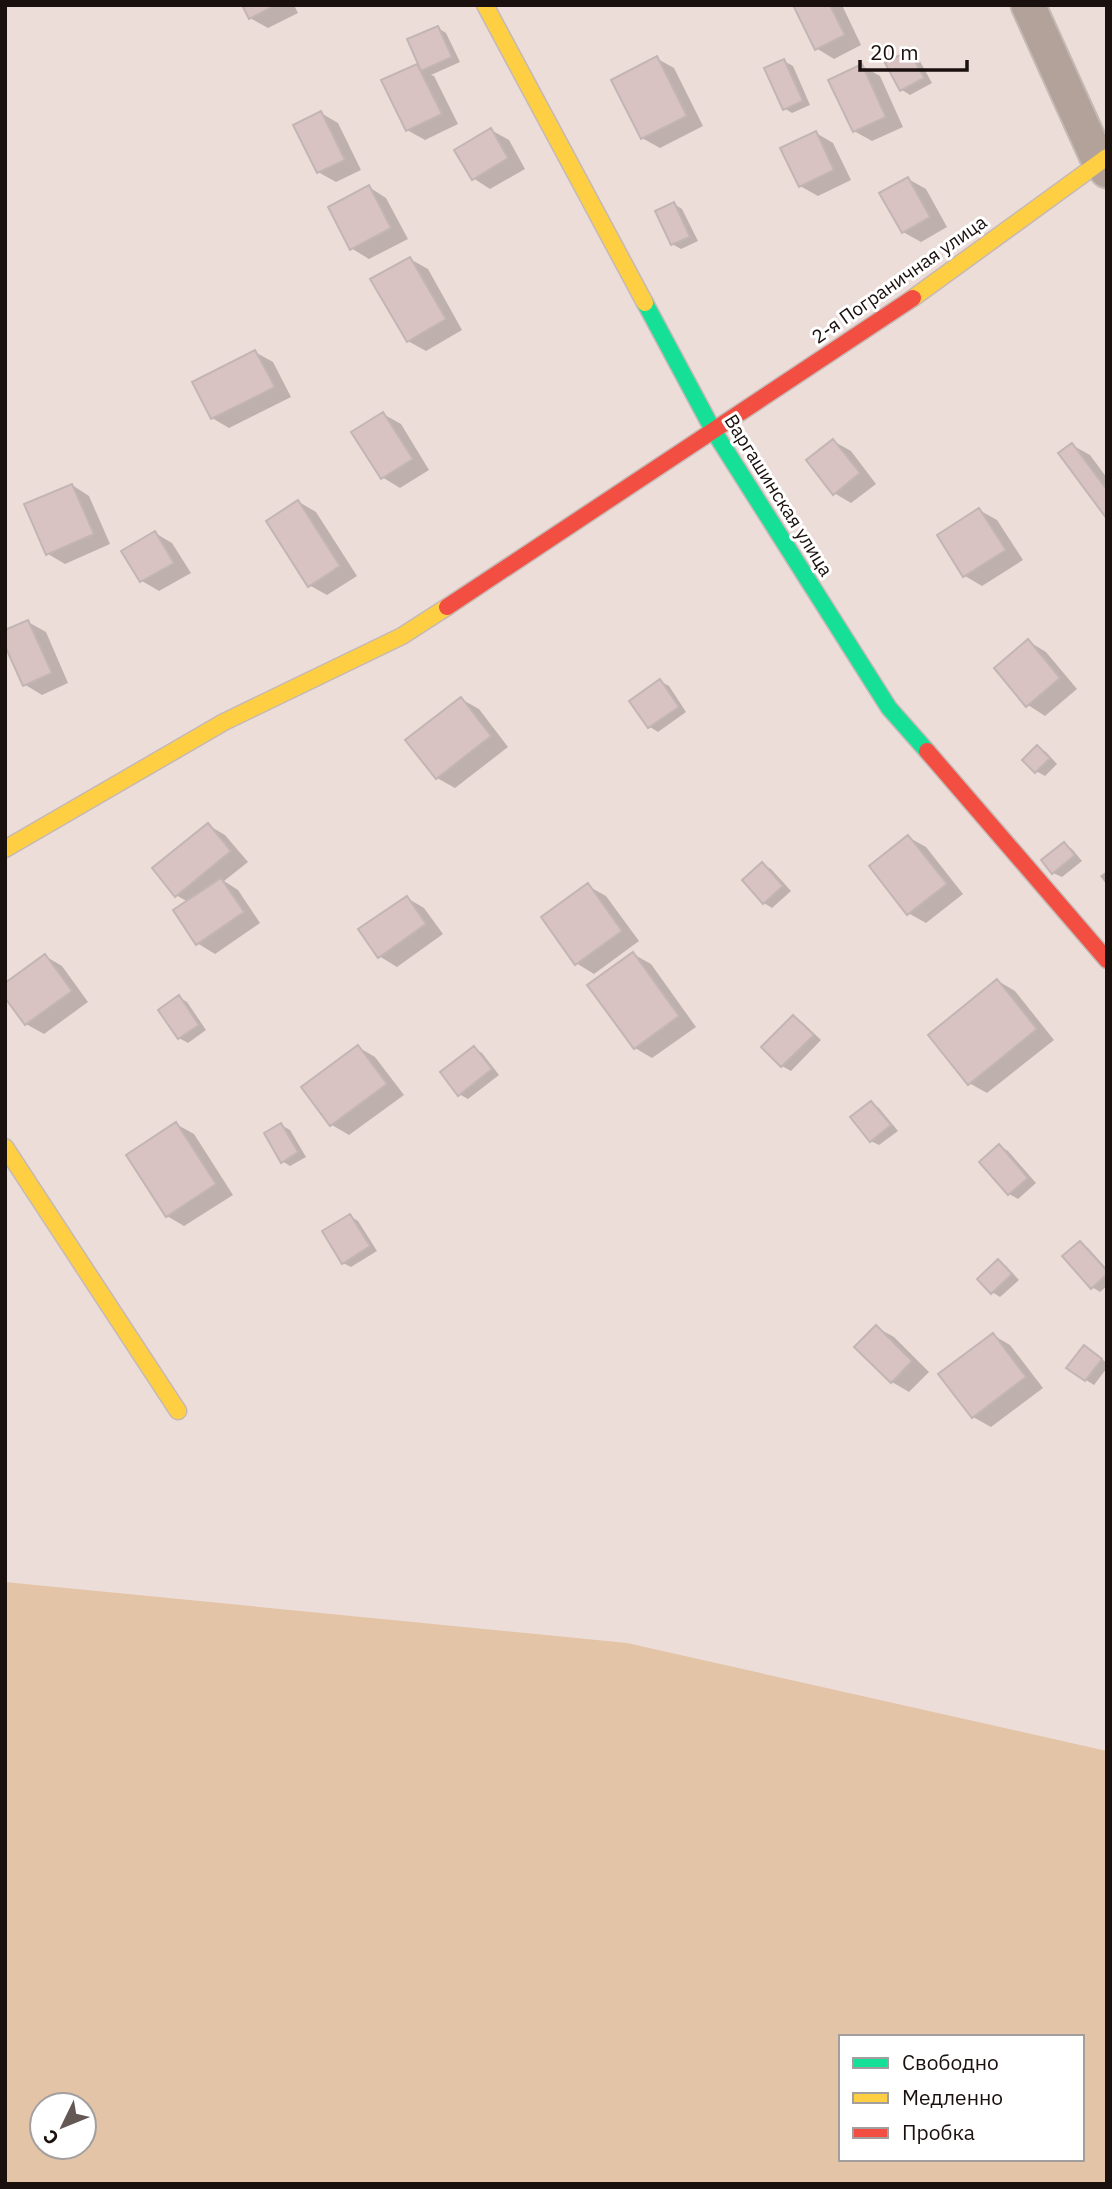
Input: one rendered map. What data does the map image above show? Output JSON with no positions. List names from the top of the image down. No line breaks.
{"streets":{"street":["2-я Пограничная улица","Варгашинская улица"]},"crossings":[["2-я Пограничная улица","Варгашинская улица"]],"legend":["Свободно","Медленно","Пробка"],"scale_bar":"20 m","north":"bottom left"}
